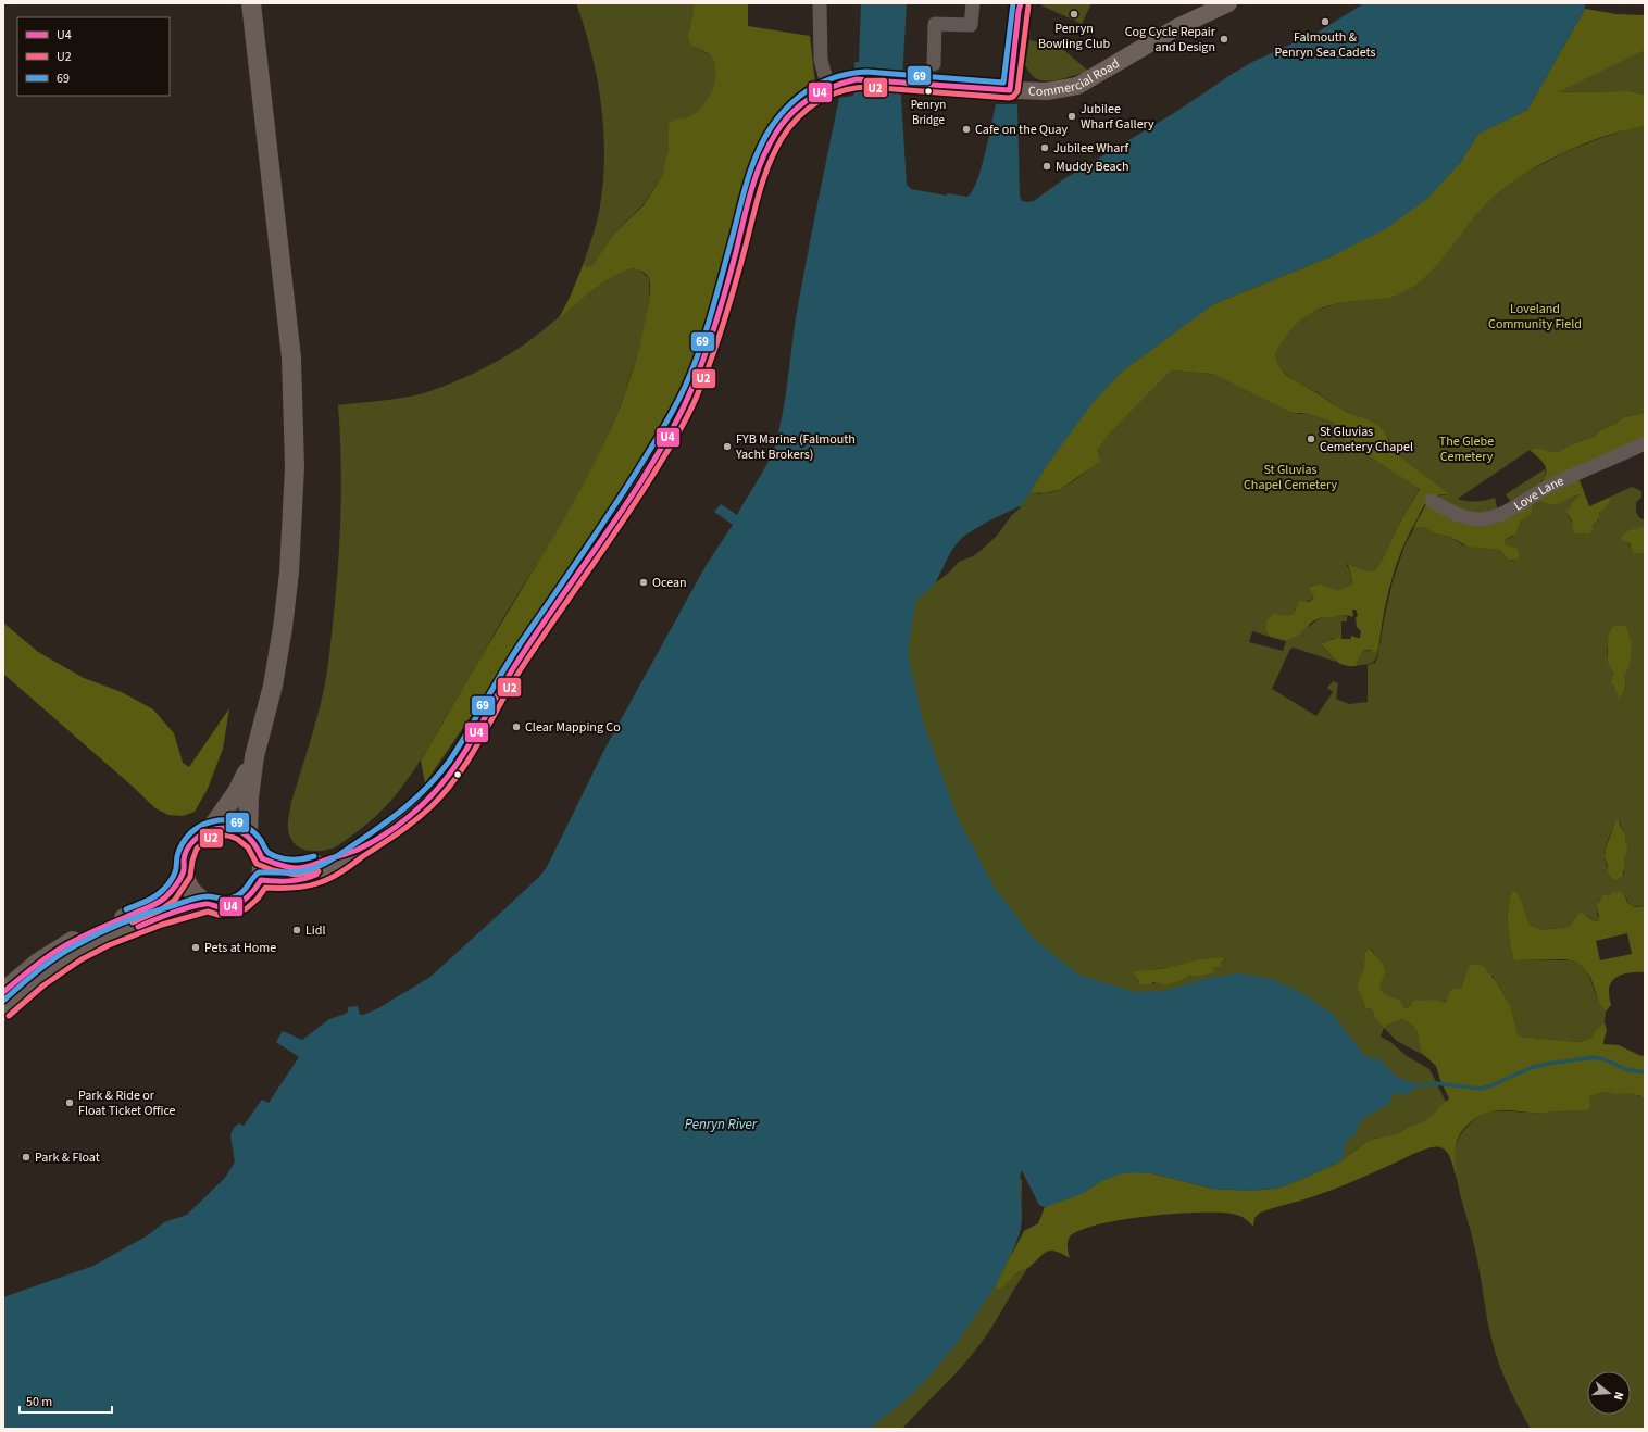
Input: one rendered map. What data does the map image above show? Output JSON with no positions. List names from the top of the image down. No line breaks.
{"streets":{"main road":["Commercial Road"],"street":["Love Lane"]},"water":["Penryn River"],"parks":["Loveland Community Field","The Glebe Cemetery","St Gluvias Chapel Cemetery"],"places":["Penryn Bowling Club","Falmouth & Penryn Sea Cadets","Cog Cycle Repair and Design","Penryn Bridge","Jubilee Wharf Gallery","Cafe on the Quay","Jubilee Wharf","Muddy Beach","St Gluvias Cemetery Chapel","FYB Marine (Falmouth Yacht Brokers)","Ocean","Clear Mapping Co","Lidl","Pets at Home","Park & Ride or Float Ticket Office","Park & Float"],"lines":["transit line U4","transit line 69","transit line U2"],"legend":["U4","U2","69"],"scale_bar":"50 m","north":"right"}
